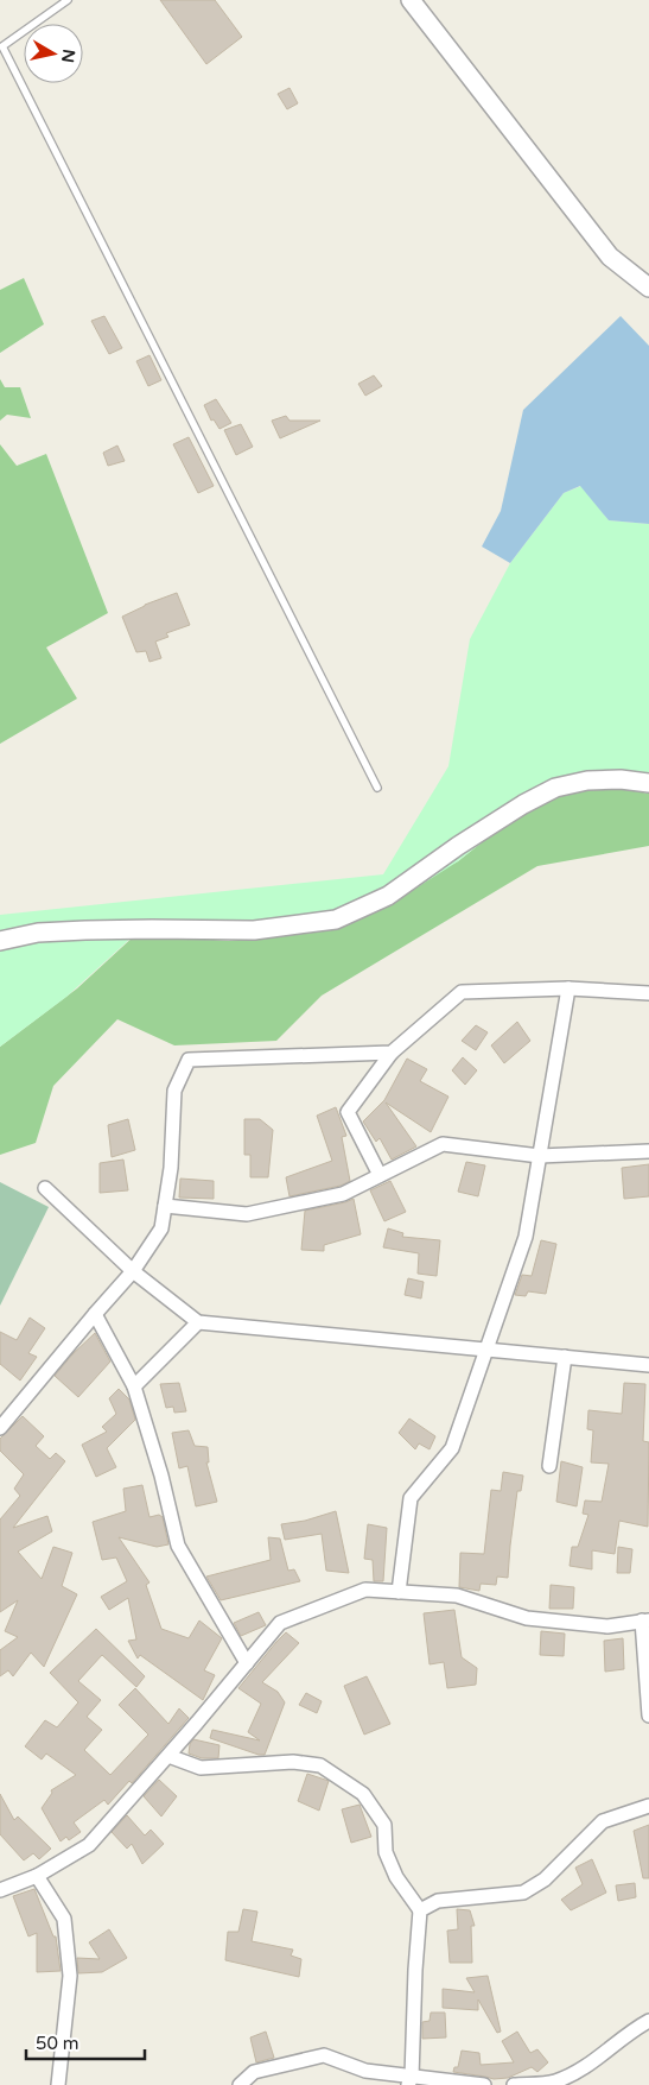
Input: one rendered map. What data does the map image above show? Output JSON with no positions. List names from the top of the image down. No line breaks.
{"scale_bar":"50 m","north":"right"}
